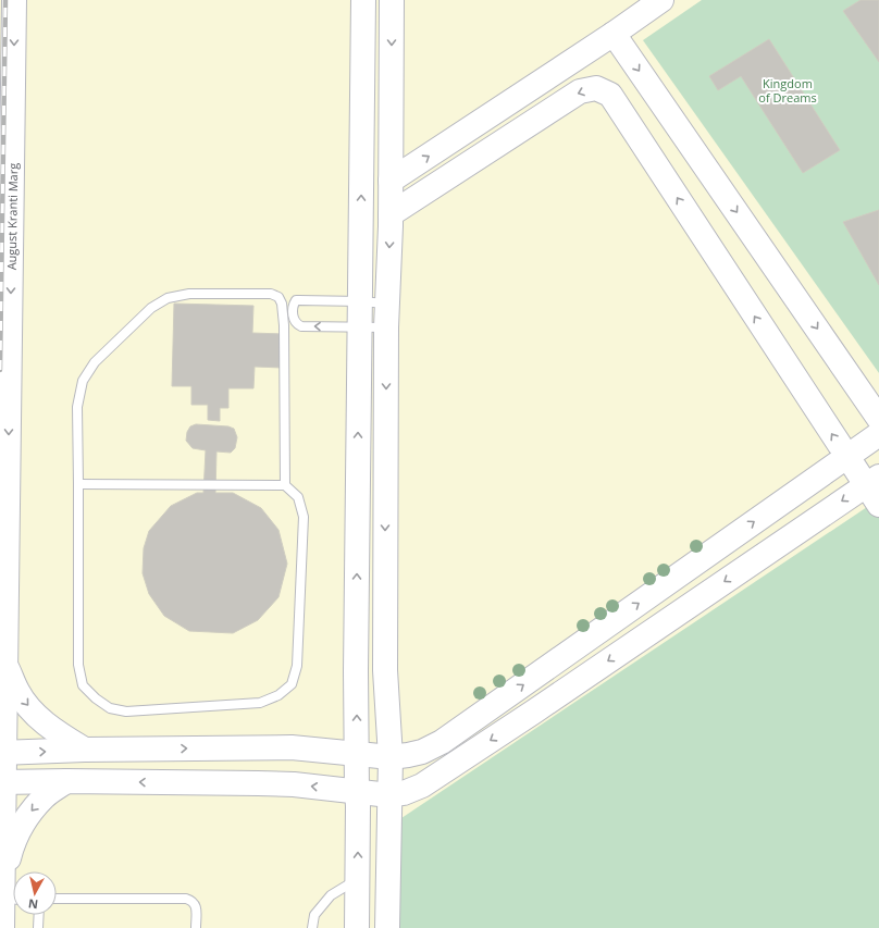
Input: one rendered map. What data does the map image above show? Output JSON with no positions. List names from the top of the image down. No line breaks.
{"streets":{"street":["August Kranti Marg"]},"one_way":["August Kranti Marg"],"parks":["Kingdom of Dreams"],"north":"bottom"}
